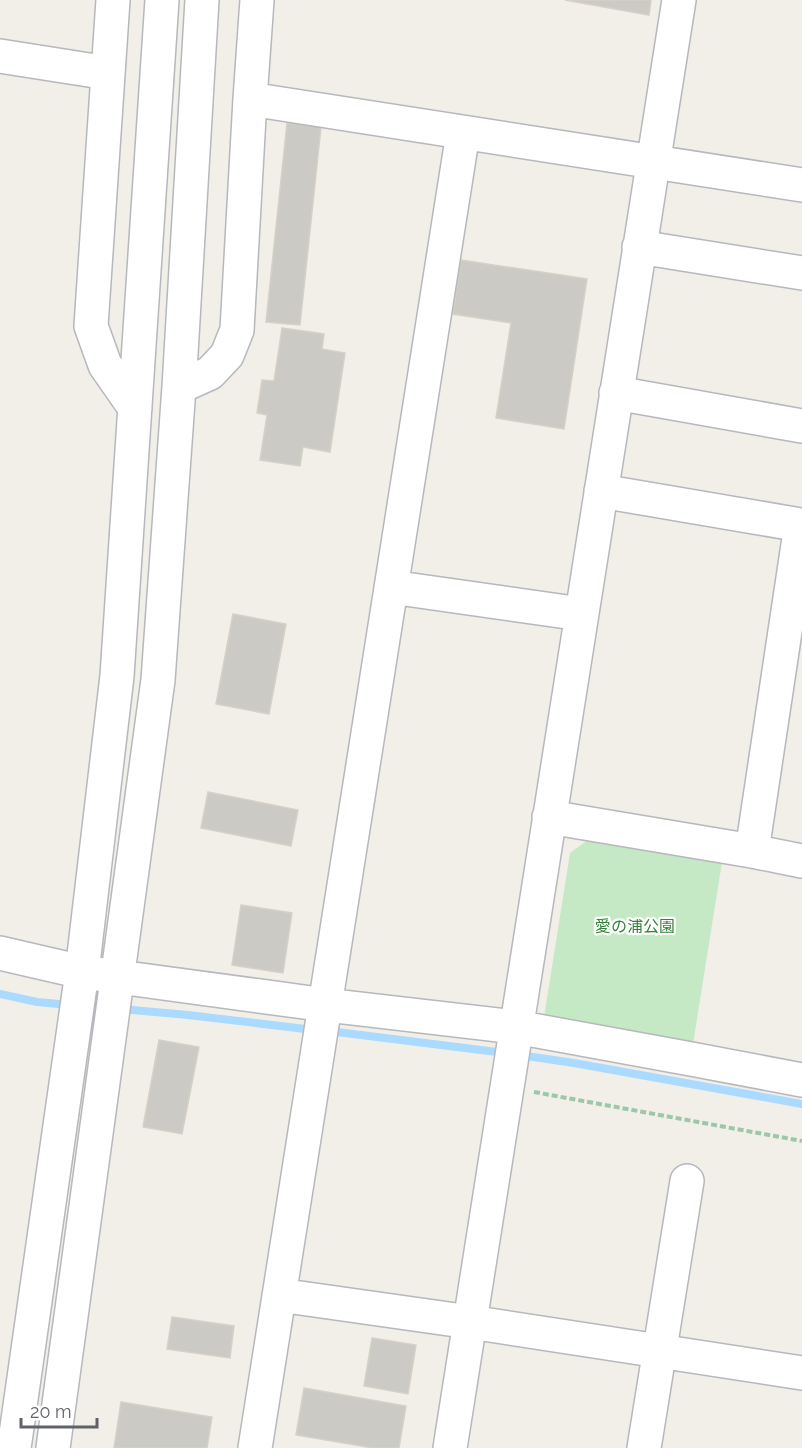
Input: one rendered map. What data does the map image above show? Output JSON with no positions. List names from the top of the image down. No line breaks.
{"parks":["愛の浦公園"],"scale_bar":"20 m"}
